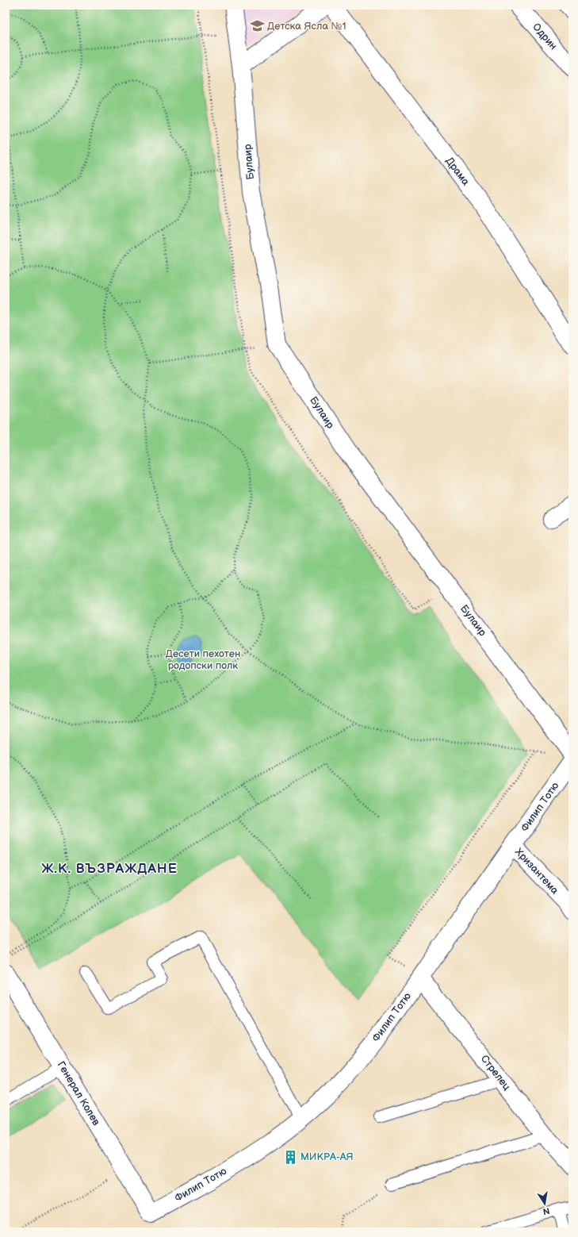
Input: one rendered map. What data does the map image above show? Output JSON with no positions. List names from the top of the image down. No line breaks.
{"streets":{"street":["Одрин","Булаир","Драма","Филип Тотю","Хризантема","Стрелец","Генерал Колев"]},"crossings":[["Филип Тотю","Хризантема"],["Филип Тотю","Стрелец"],["Филип Тотю","Генерал Колев"]],"districts":["Ж.К. ВЪЗРАЖДАНЕ"],"parks":["Десети пехотен родопски полк"],"places":{"school or university":["Детска Ясла №1"],"building":["МИКРА-АЯ"]},"north":"bottom"}
